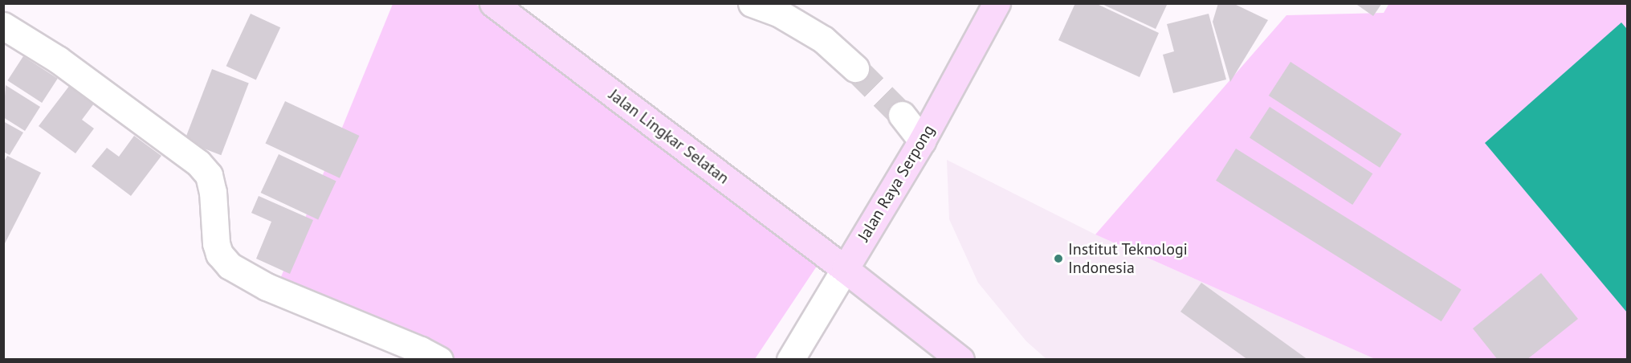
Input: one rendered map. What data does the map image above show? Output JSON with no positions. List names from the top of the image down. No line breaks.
{"streets":{"main road":["Jalan Lingkar Selatan","Jalan Raya Serpong"]},"crossings":[["Jalan Lingkar Selatan","Jalan Raya Serpong"]],"places":["Institut Teknologi Indonesia"]}
